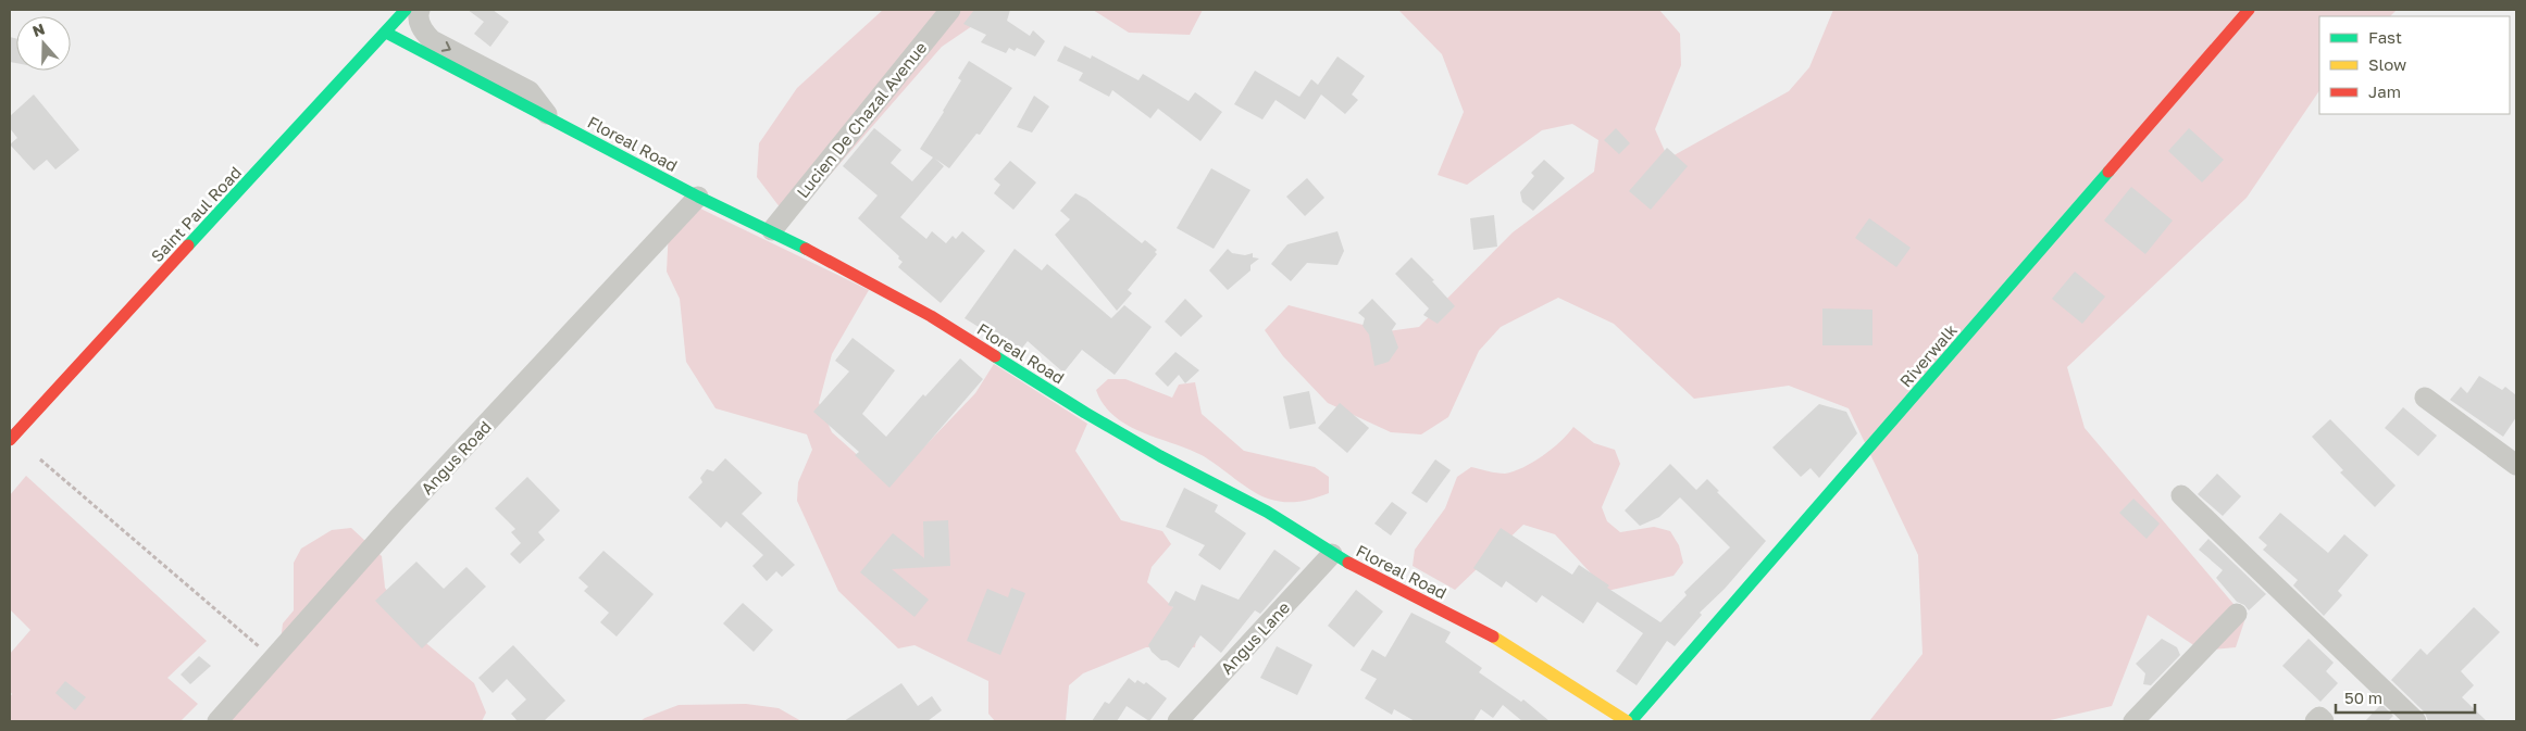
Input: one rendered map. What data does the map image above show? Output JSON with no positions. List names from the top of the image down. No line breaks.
{"streets":{"main road":["Floreal Road","Saint Paul Road","Riverwalk"],"street":["Lucien De Chazal Avenue","Angus Road","Angus Lane"]},"crossings":[["Lucien De Chazal Avenue","Floreal Road"],["Floreal Road","Saint Paul Road"],["Floreal Road","Angus Road"],["Floreal Road","Angus Lane"]],"legend":["Fast","Slow","Jam"],"scale_bar":"50 m","north":"top"}
